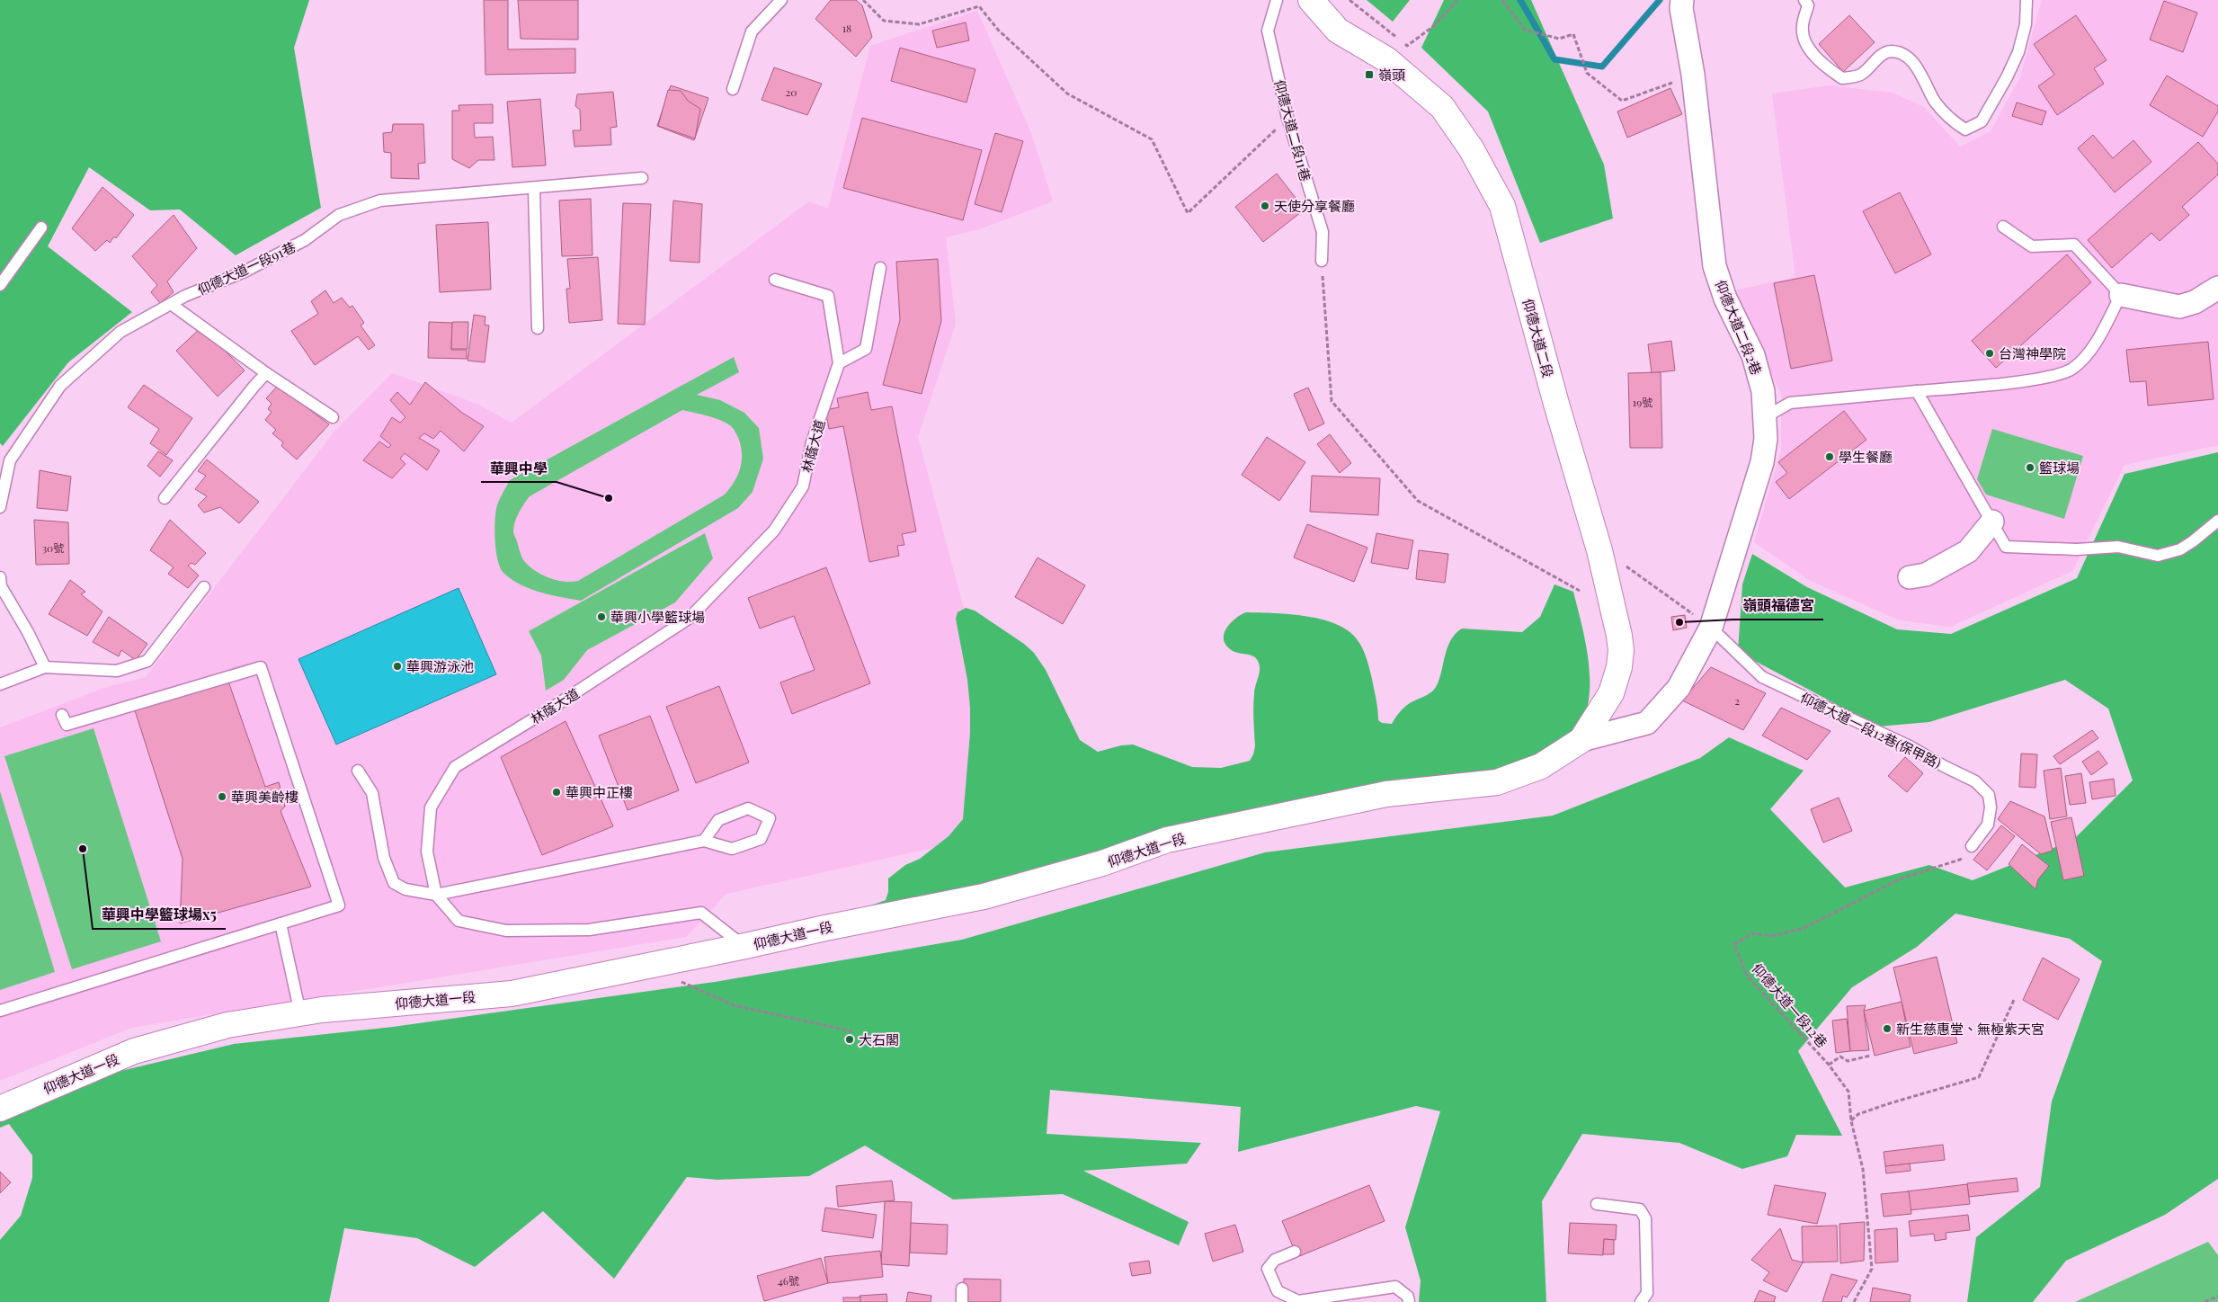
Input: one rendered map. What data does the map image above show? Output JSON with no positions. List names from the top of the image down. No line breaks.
{"streets":{"main road":["仰德大道二段","仰德大道一段"],"street":["仰德大道二段2巷"],"lane":["仰德大道二段11巷","仰德大道一段91巷","林蔭大道","仰德大道一段12巷(保甲路)"],"path":["仰德大道一段12巷"]},"crossings":[["仰德大道二段2巷","仰德大道二段"],["仰德大道二段2巷","仰德大道一段12巷(保甲路)"],["仰德大道二段2巷","仰德大道一段"],["仰德大道二段","仰德大道一段"],["林蔭大道","仰德大道一段"],["仰德大道一段12巷(保甲路)","仰德大道一段12巷"]],"places":{"transit":["嶺頭"],"other":["天使分享餐廳","台灣神學院","學生餐廳","籃球場","華興中學","華興小學籃球場","嶺頭福德宮","華興游泳池","華興中正樓","華興美齡樓","華興中學籃球場x5","新生慈惠堂、無極紫天宮","大石閣"]},"house_numbers":["18","20","19號","30號","2","46號"]}
